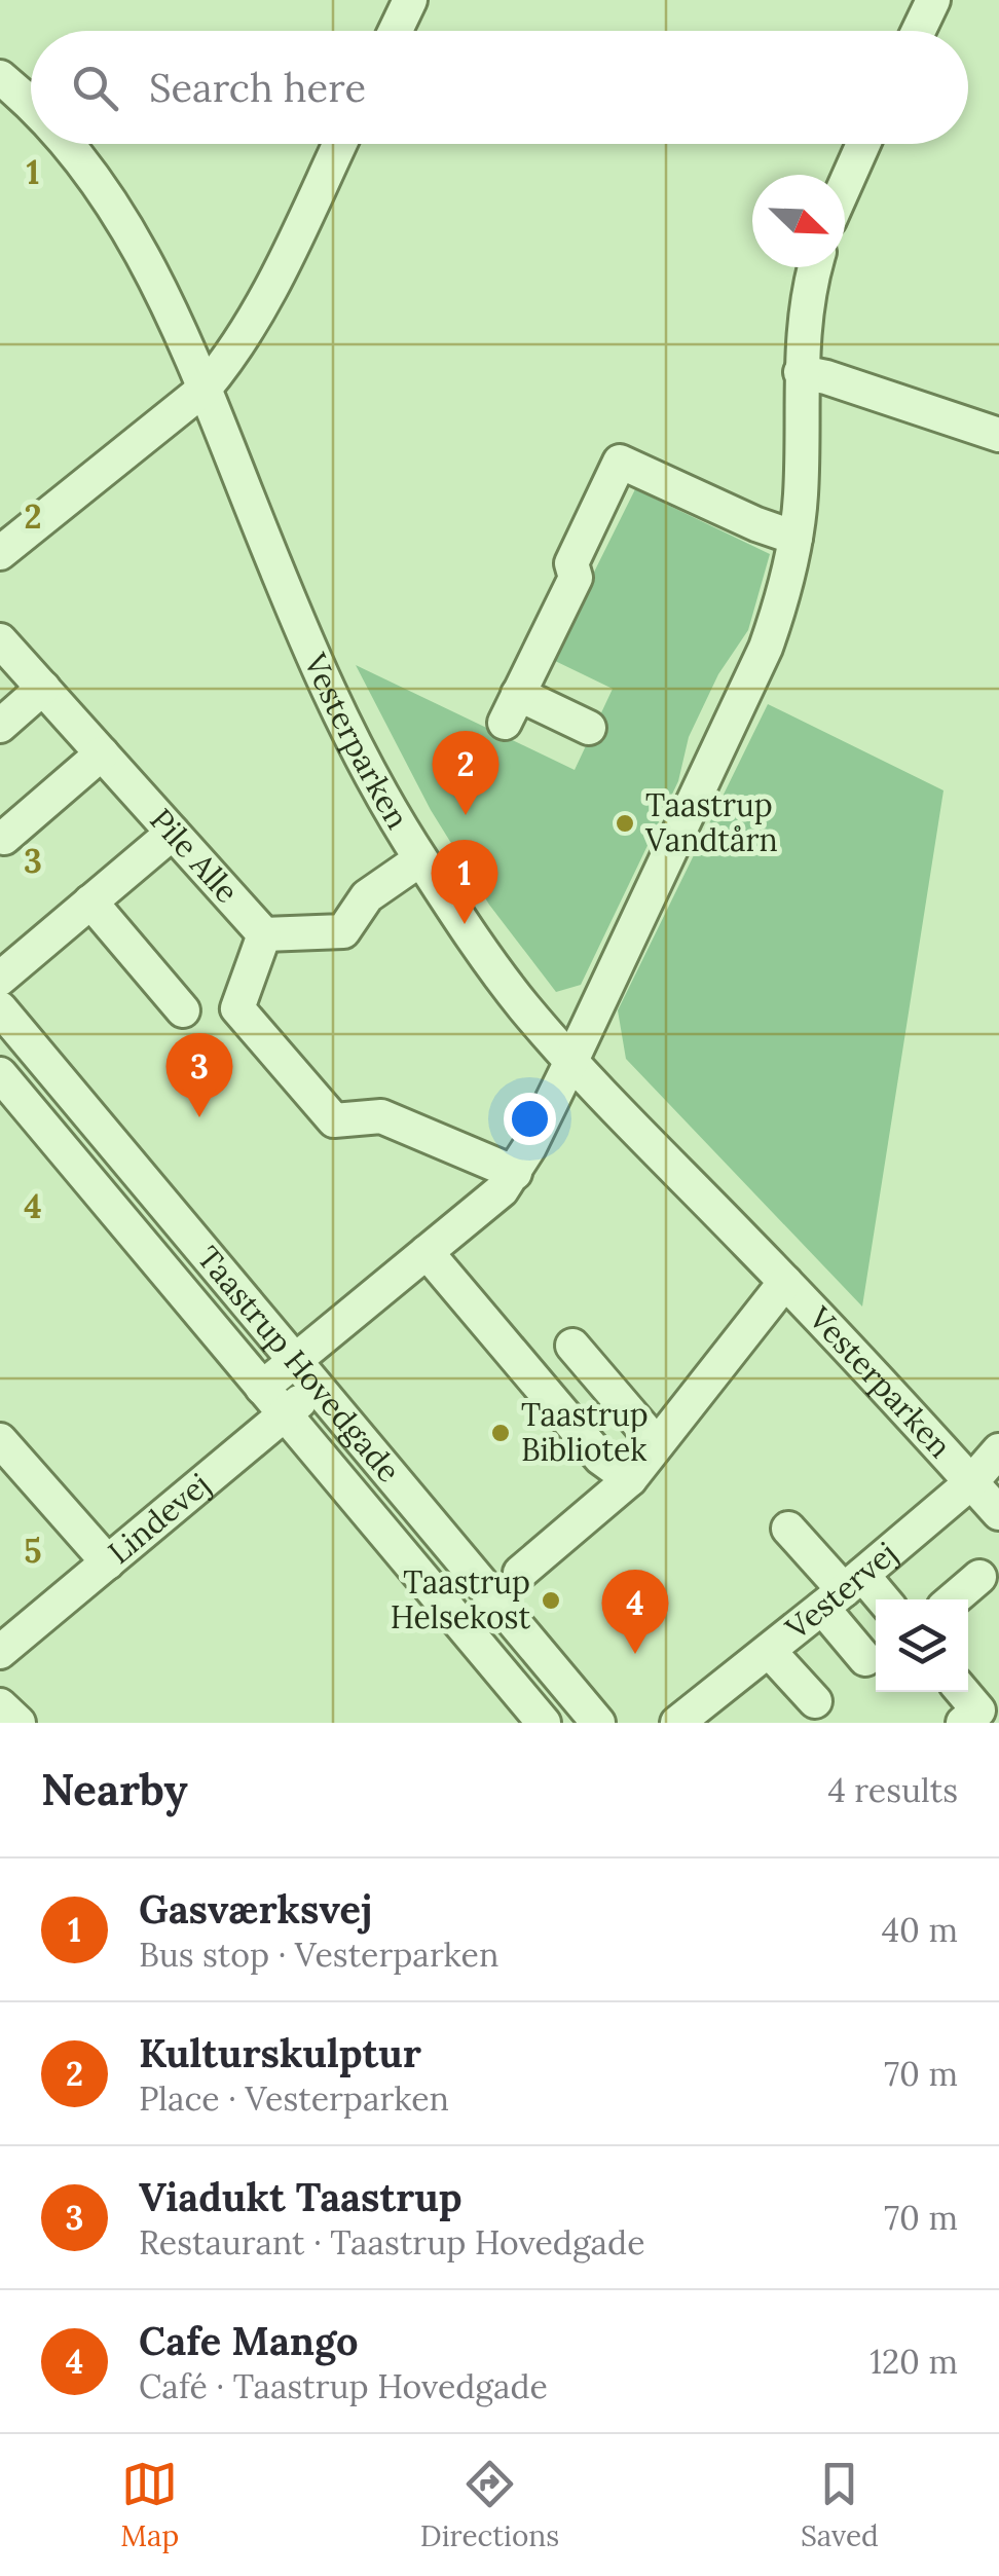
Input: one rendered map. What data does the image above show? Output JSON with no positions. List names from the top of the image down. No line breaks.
{"streets":{"street":["Vesterparken","Pile Alle","Taastrup Hovedgade","Lindevej","Vestervej"]},"crossings":[["Vesterparken","Vestervej"],["Taastrup Hovedgade","Lindevej"]],"places":["Taastrup Vandtårn","Taastrup Bibliotek","Taastrup Helsekost"],"north":"bottom right","page":{"search":"Search here","pins":["2","1","3","4"],"heading":["Nearby","4 results"],"list":[{"mark":"1","name":"Gasværksvej","note":"Bus stop · Vesterparken","value":"40 m"},{"mark":"2","name":"Kulturskulptur","note":"Place · Vesterparken","value":"70 m"},{"mark":"3","name":"Viadukt Taastrup","note":"Restaurant · Taastrup Hovedgade","value":"70 m"},{"mark":"4","name":"Cafe Mango","note":"Café · Taastrup Hovedgade","value":"120 m"}],"nav":["Map","Directions","Saved"]},"grid":{"rows":["1","2","3","4","5"]}}
